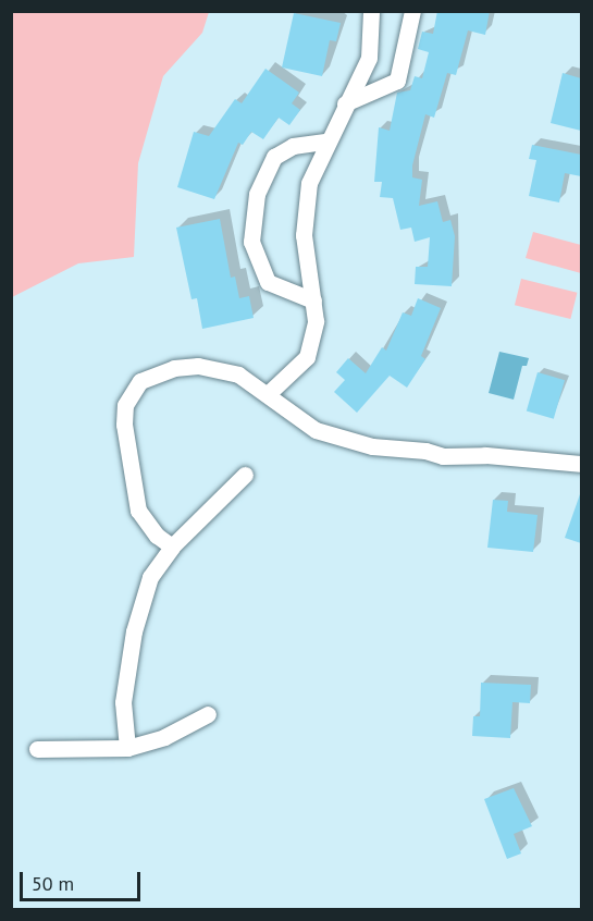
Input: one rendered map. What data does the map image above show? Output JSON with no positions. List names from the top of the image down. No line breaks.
{"scale_bar":"50 m"}
